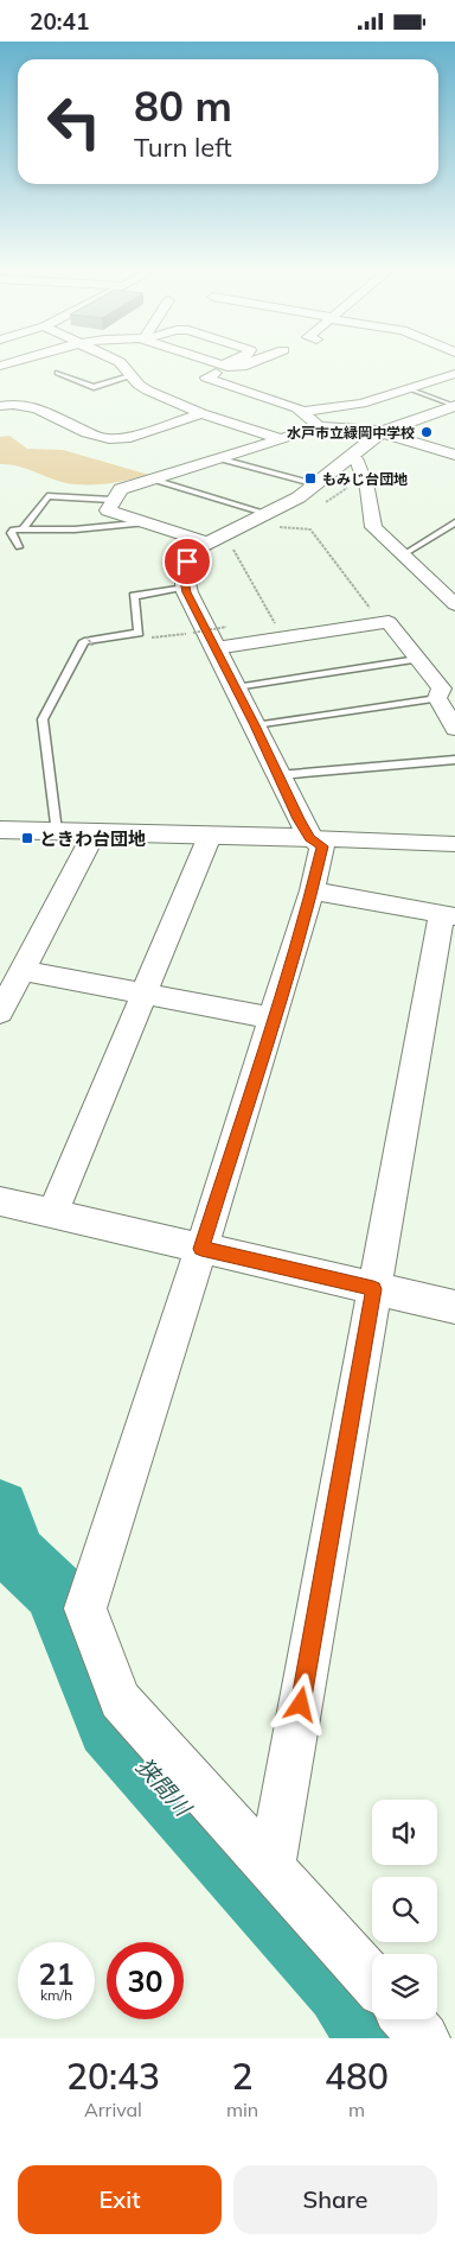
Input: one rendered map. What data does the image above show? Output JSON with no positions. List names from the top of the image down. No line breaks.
{"water":["狭間川"],"places":{"other":["水戸市立緑岡中学校"],"transit":["もみじ台団地","ときわ台団地"]},"page":{"status":"20:41","turn":["80 m","Turn left"],"speed":"21 km/h","limit":"30","eta":["20:43","Arrival","2","min","480","m"],"buttons":["Exit","Share"]}}
